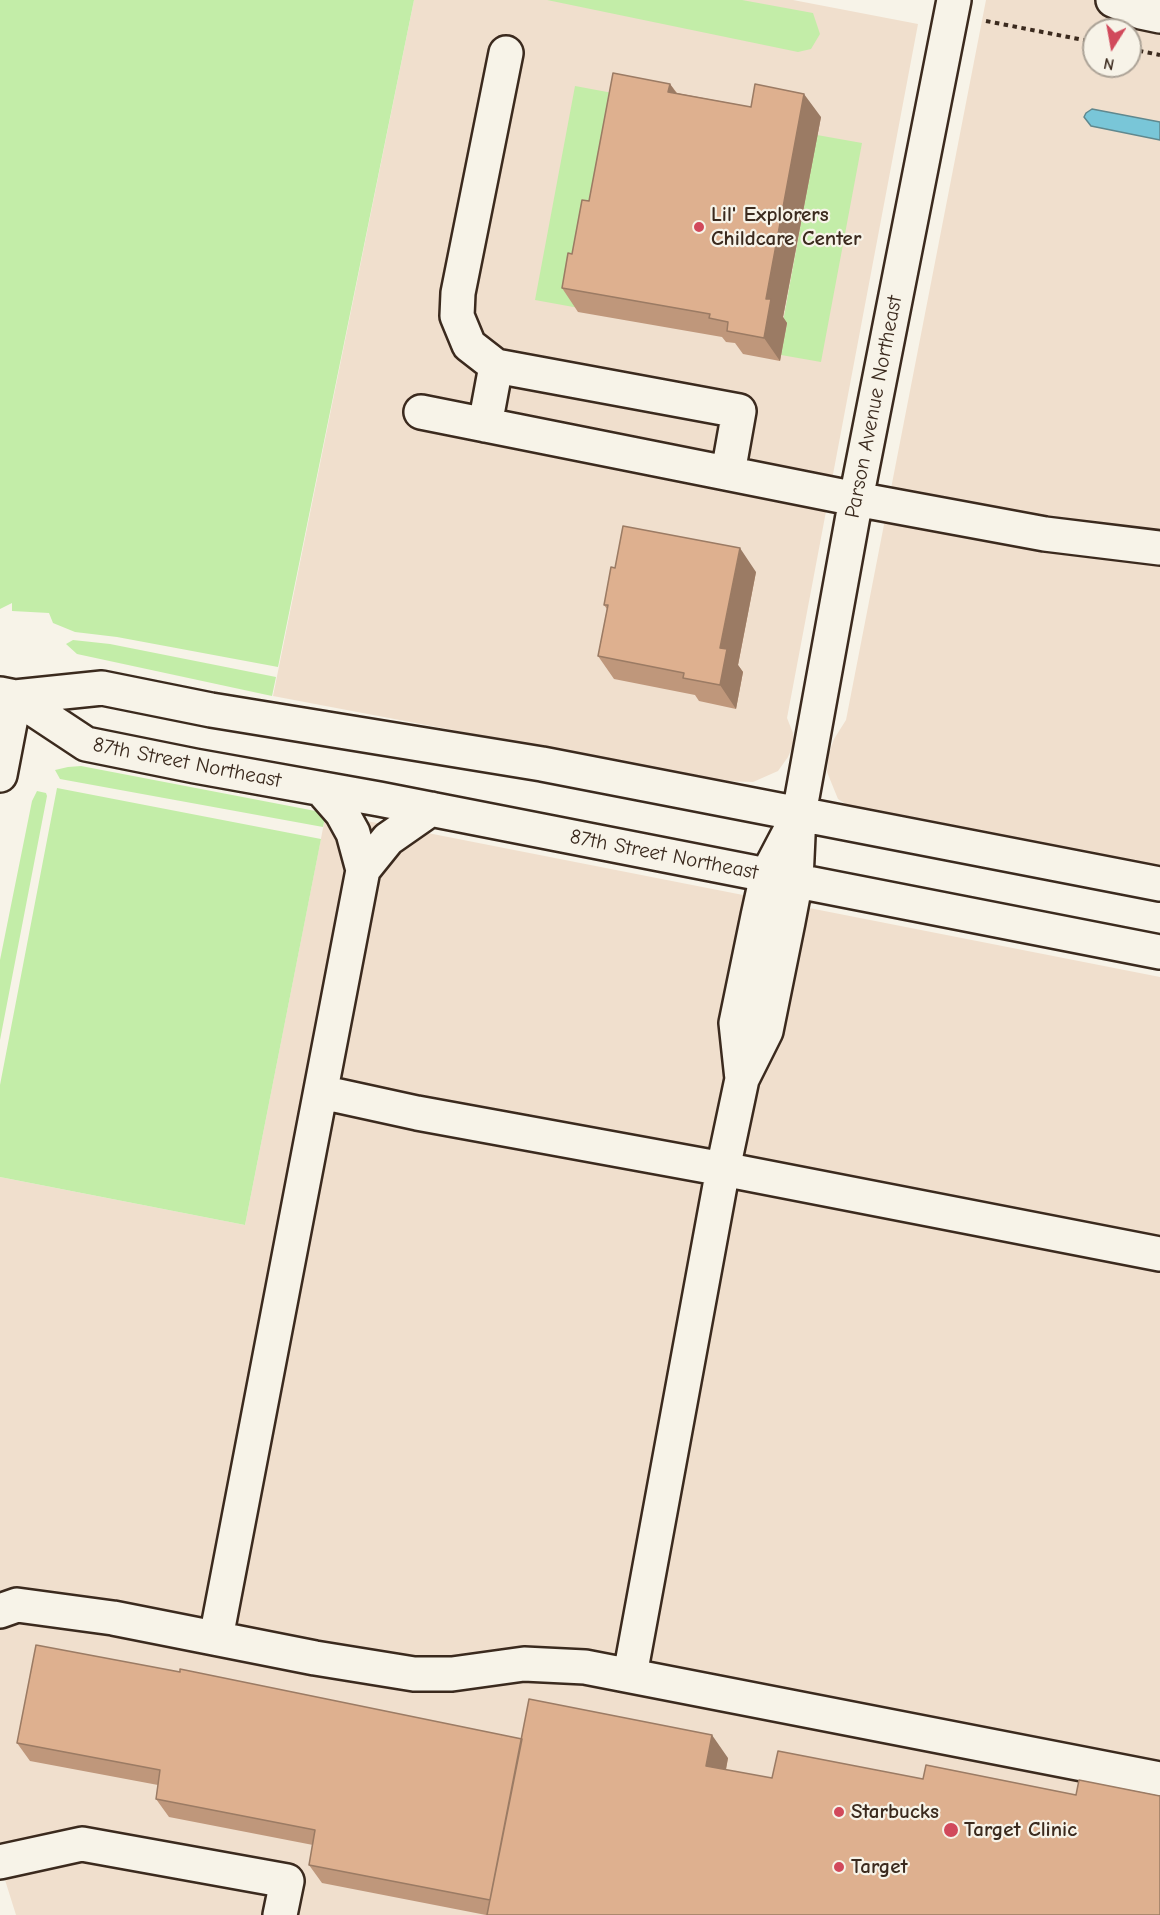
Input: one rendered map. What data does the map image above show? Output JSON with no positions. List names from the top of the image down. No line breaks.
{"streets":{"street":["Parson Avenue Northeast","87th Street Northeast"]},"crossings":[["Parson Avenue Northeast","87th Street Northeast"]],"places":["Lil' Explorers Childcare Center","Starbucks","Target Clinic","Target"],"north":"bottom"}
